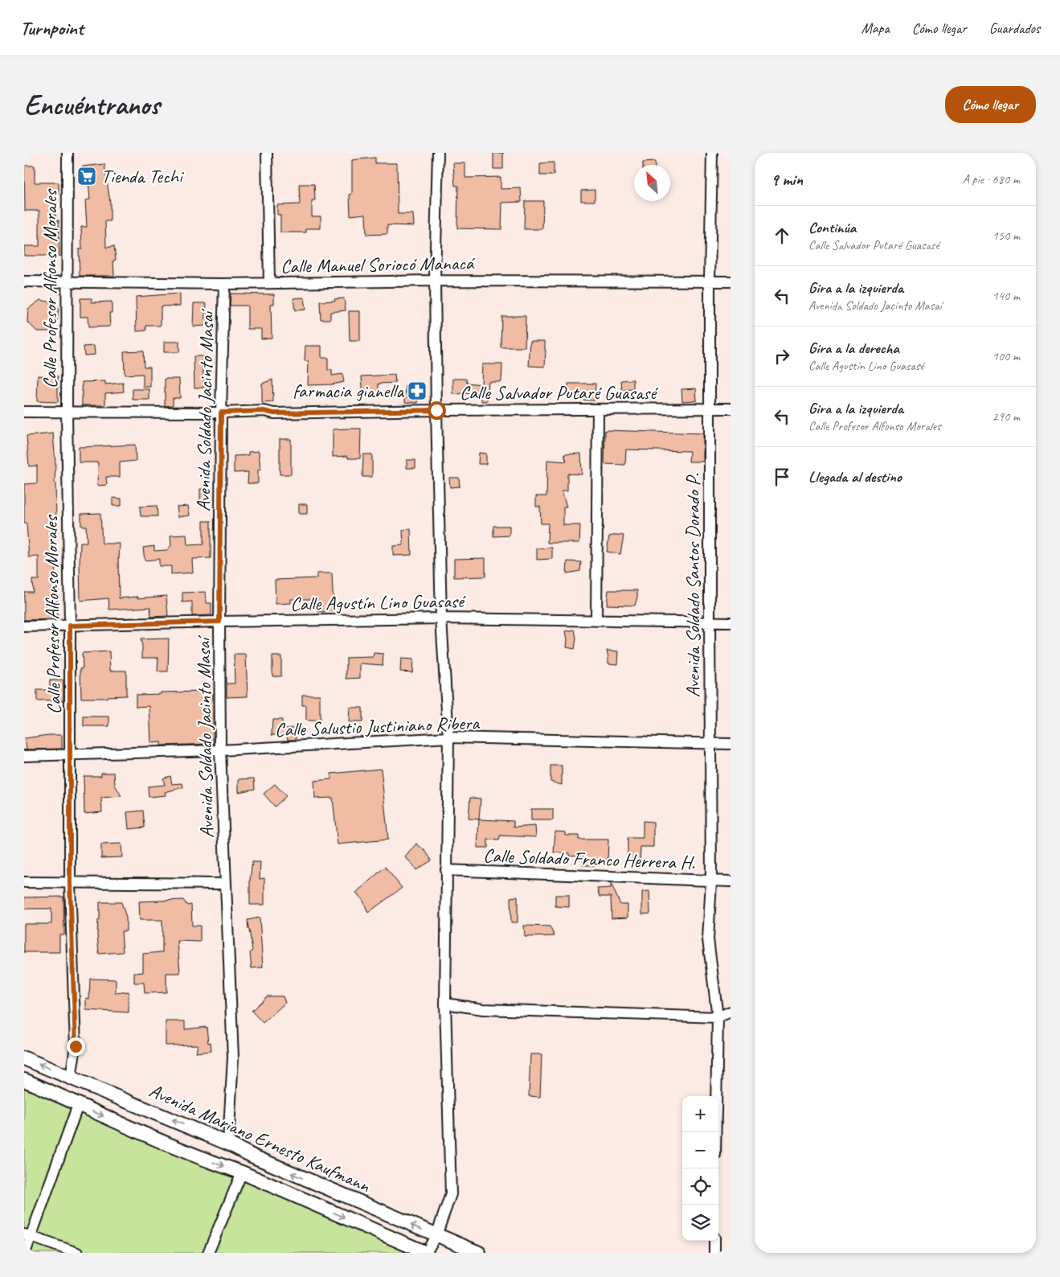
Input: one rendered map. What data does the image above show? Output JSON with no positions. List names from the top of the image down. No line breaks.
{"streets":{"main road":["Avenida Mariano Ernesto Kaufmann"],"street":["Calle Manuel Soriocó Manacá","Calle Profesor Alfonso Morales","Calle Salvador Putaré Guasasé","Avenida Soldado Jacinto Masaí","Avenida Soldado Santos Dorado P.","Calle Agustín Lino Guasasé","Calle Salustio Justiniano Ribera","Calle Soldado Franco Herrera H."]},"crossings":[["Calle Manuel Soriocó Manacá","Calle Profesor Alfonso Morales"],["Calle Manuel Soriocó Manacá","Avenida Soldado Jacinto Masaí"],["Calle Manuel Soriocó Manacá","Avenida Soldado Santos Dorado P."],["Calle Profesor Alfonso Morales","Calle Salvador Putaré Guasasé"],["Calle Profesor Alfonso Morales","Calle Agustín Lino Guasasé"],["Calle Profesor Alfonso Morales","Calle Salustio Justiniano Ribera"],["Calle Profesor Alfonso Morales","Avenida Mariano Ernesto Kaufmann"],["Calle Salvador Putaré Guasasé","Avenida Soldado Jacinto Masaí"],["Calle Salvador Putaré Guasasé","Avenida Soldado Santos Dorado P."],["Avenida Soldado Jacinto Masaí","Calle Agustín Lino Guasasé"],["Avenida Soldado Jacinto Masaí","Calle Salustio Justiniano Ribera"],["Avenida Soldado Jacinto Masaí","Avenida Mariano Ernesto Kaufmann"],["Avenida Soldado Santos Dorado P.","Calle Agustín Lino Guasasé"],["Avenida Soldado Santos Dorado P.","Calle Salustio Justiniano Ribera"],["Avenida Soldado Santos Dorado P.","Calle Soldado Franco Herrera H."]],"places":{"supermarket":["Tienda Techi"],"pharmacy":["farmacia gianella"]},"north":"top left","page":{"header":"Turnpoint","nav":["Mapa","Cómo llegar","Guardados"],"buttons":"Cómo llegar","title":"Encuéntranos","heading":["9 min","A pie · 680 m"],"list":[["Continúa","Calle Salvador Putaré Guasasé","150 m"],["Gira a la izquierda","Avenida Soldado Jacinto Masaí","140 m"],["Gira a la derecha","Calle Agustín Lino Guasasé","100 m"],["Gira a la izquierda","Calle Profesor Alfonso Morales","290 m"],"Llegada al destino"],"map_buttons":["+","−"]}}
